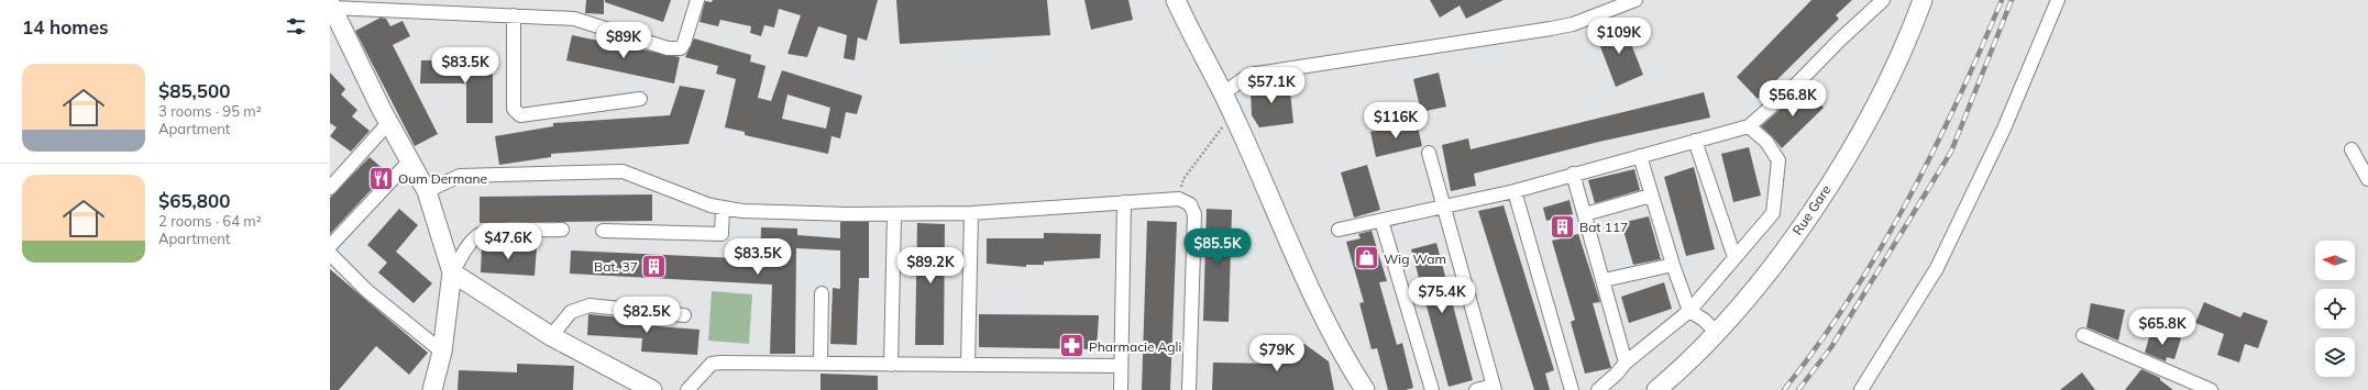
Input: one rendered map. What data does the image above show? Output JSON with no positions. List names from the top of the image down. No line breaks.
{"streets":{"street":["Rue Gare"]},"places":{"restaurant":["Oum Dermane"],"building":["Bat 117","Bat. 37"],"shop":["Wig Wam"],"pharmacy":["Pharmacie Agli"]},"north":"left","page":{"heading":"14 homes","price":["$109K","$89K","$83.5K","$57.1K","$56.8K","$116K","$47.6K","$85.5K","$83.5K","$89.2K","$75.4K","$82.5K","$65.8K","$79K"],"list":[{"name":"$85,500","note":"3 rooms · 95 m² · Apartment"},{"name":"$65,800","note":"2 rooms · 64 m² · Apartment"}]}}
